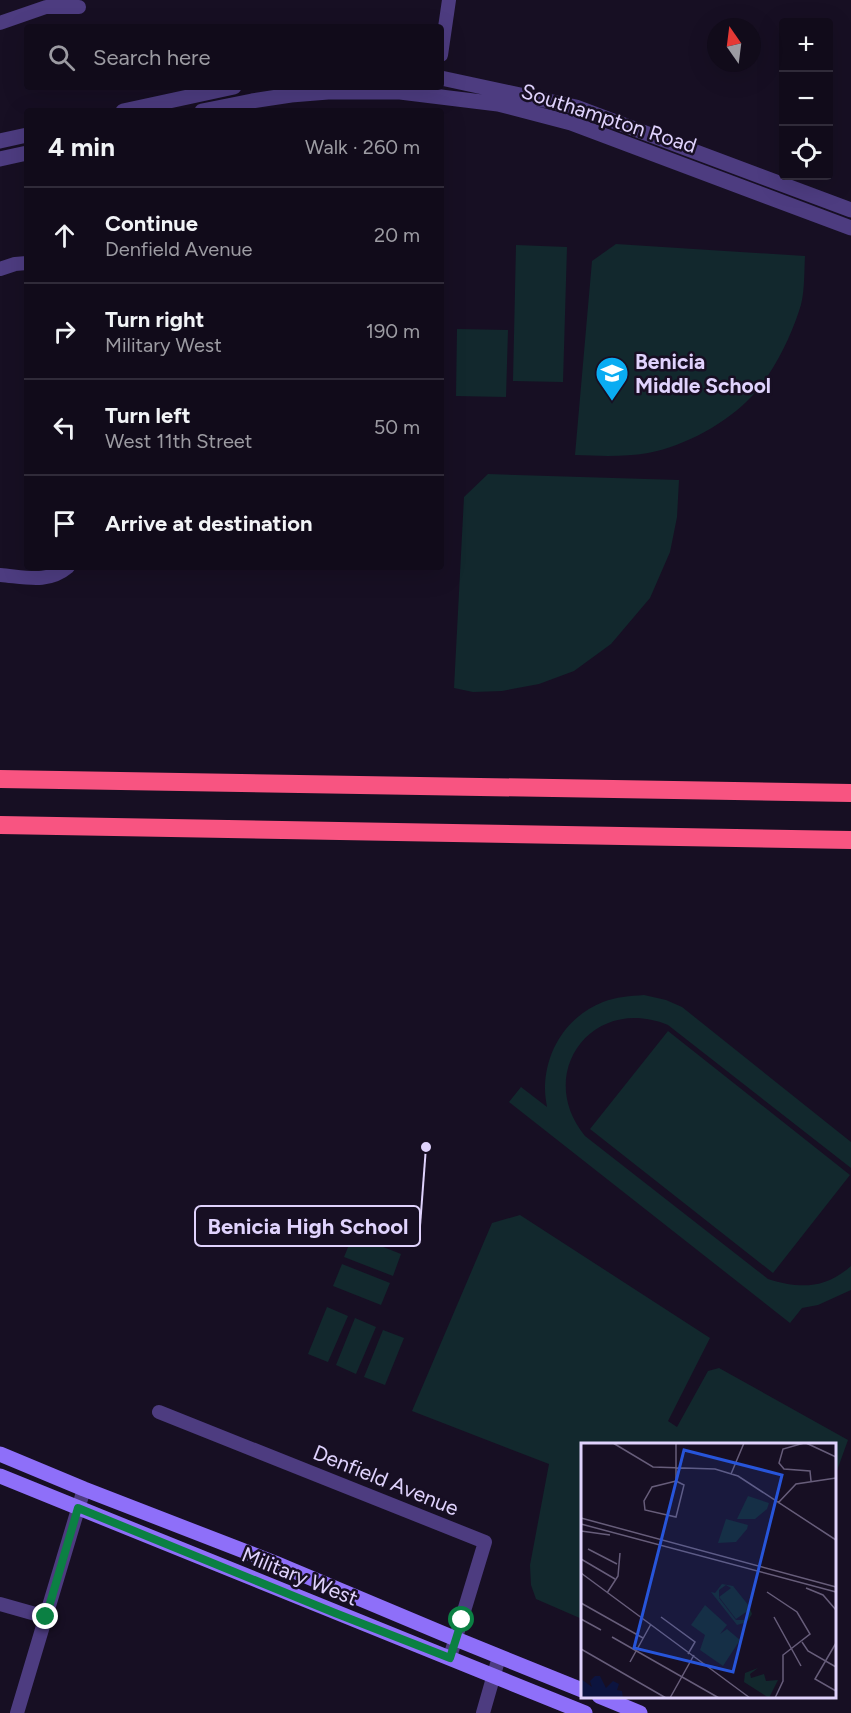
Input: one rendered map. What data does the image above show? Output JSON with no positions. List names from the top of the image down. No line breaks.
{"streets":{"main road":["Military West"],"street":["Southampton Road","Denfield Avenue"]},"crossings":[["Denfield Avenue","Military West"]],"places":{"school or university":["Benicia Middle School"],"other":["Benicia High School"]},"north":"top","page":{"map_buttons":["+","−"],"search":"Search here","heading":["4 min","Walk · 260 m"],"list":[["Continue","Denfield Avenue","20 m"],["Turn right","Military West","190 m"],["Turn left","West 11th Street","50 m"],"Arrive at destination"]}}
